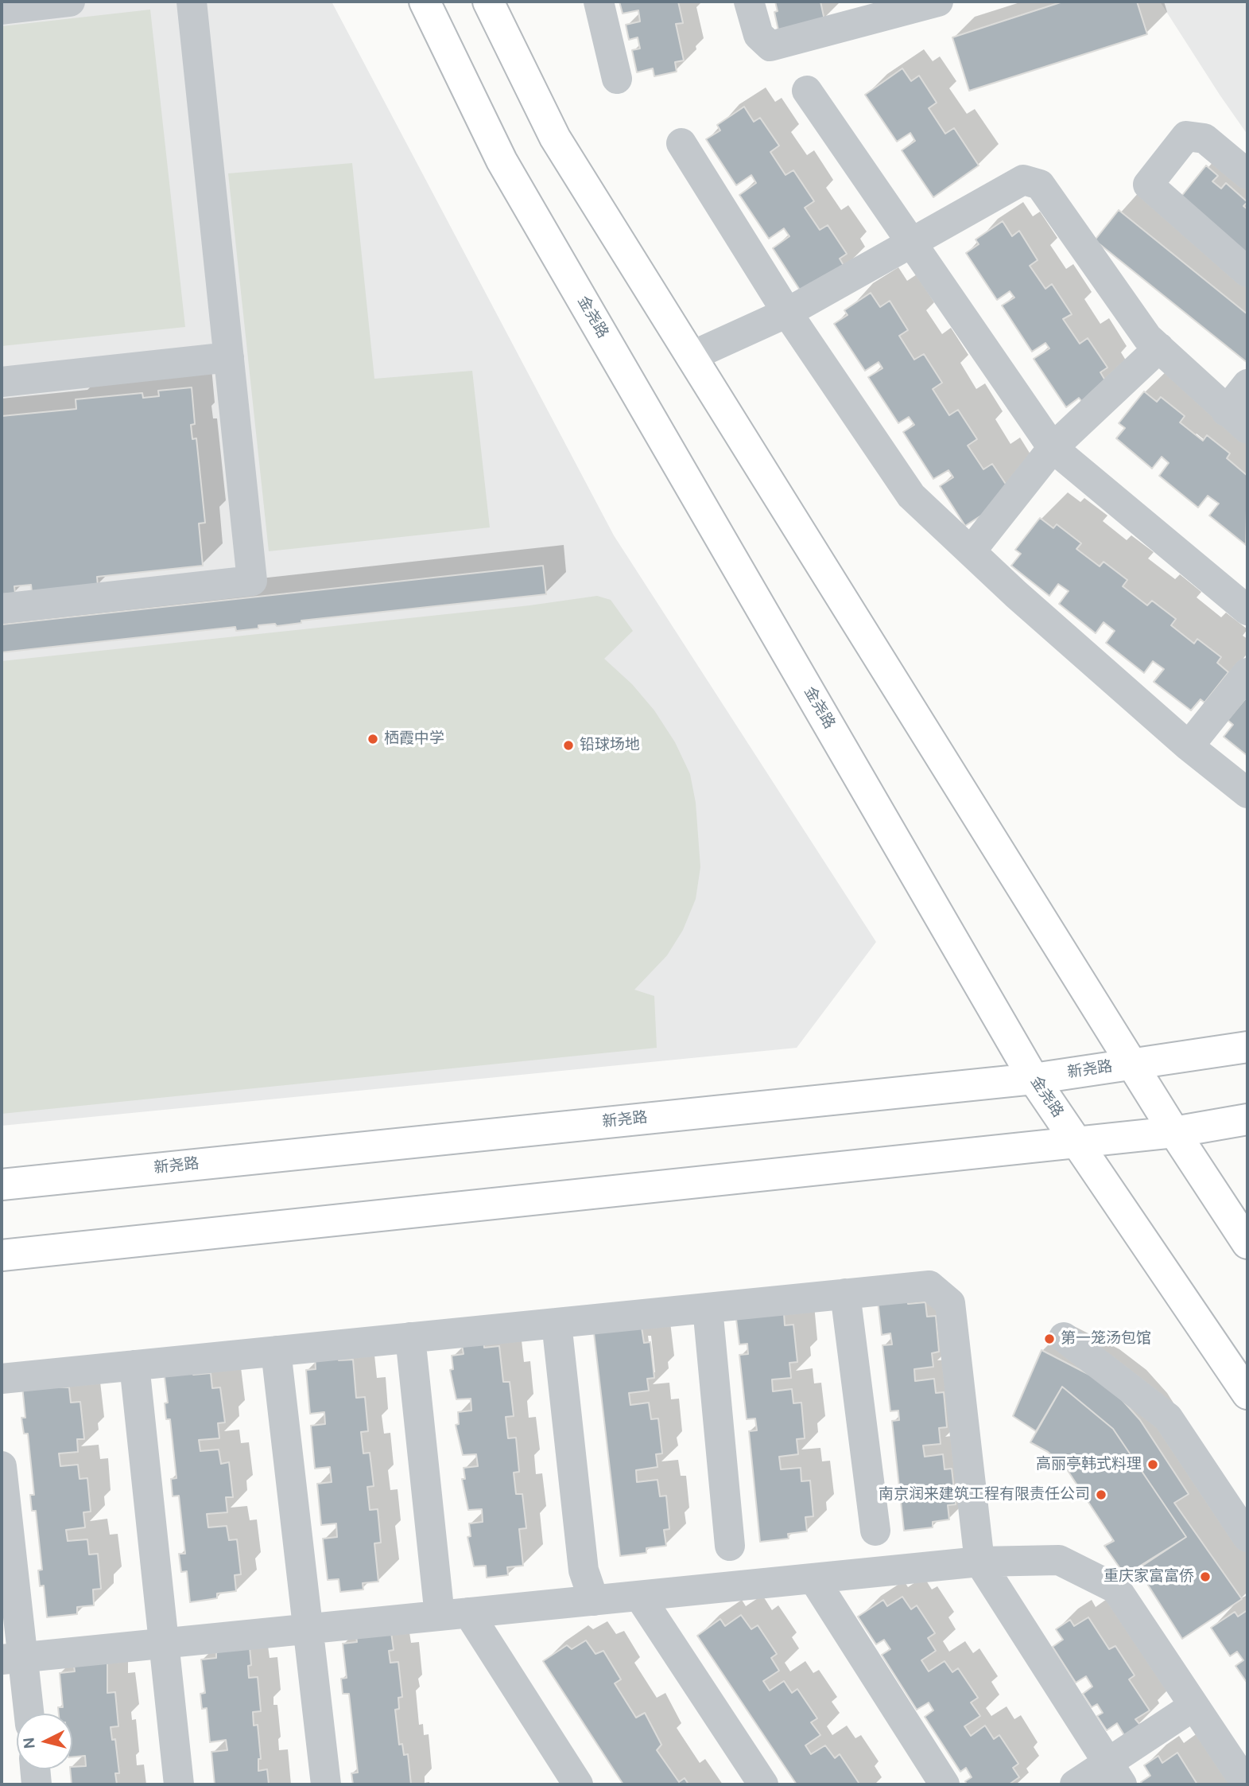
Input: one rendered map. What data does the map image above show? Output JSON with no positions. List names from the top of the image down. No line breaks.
{"streets":{"main road":["金尧路","新尧路"]},"crossings":[["金尧路","新尧路"]],"places":["栖霞中学","铅球场地","第一笼汤包馆","高丽亭韩式料理","南京润来建筑工程有限责任公司","重庆家富富侨"],"north":"left"}
